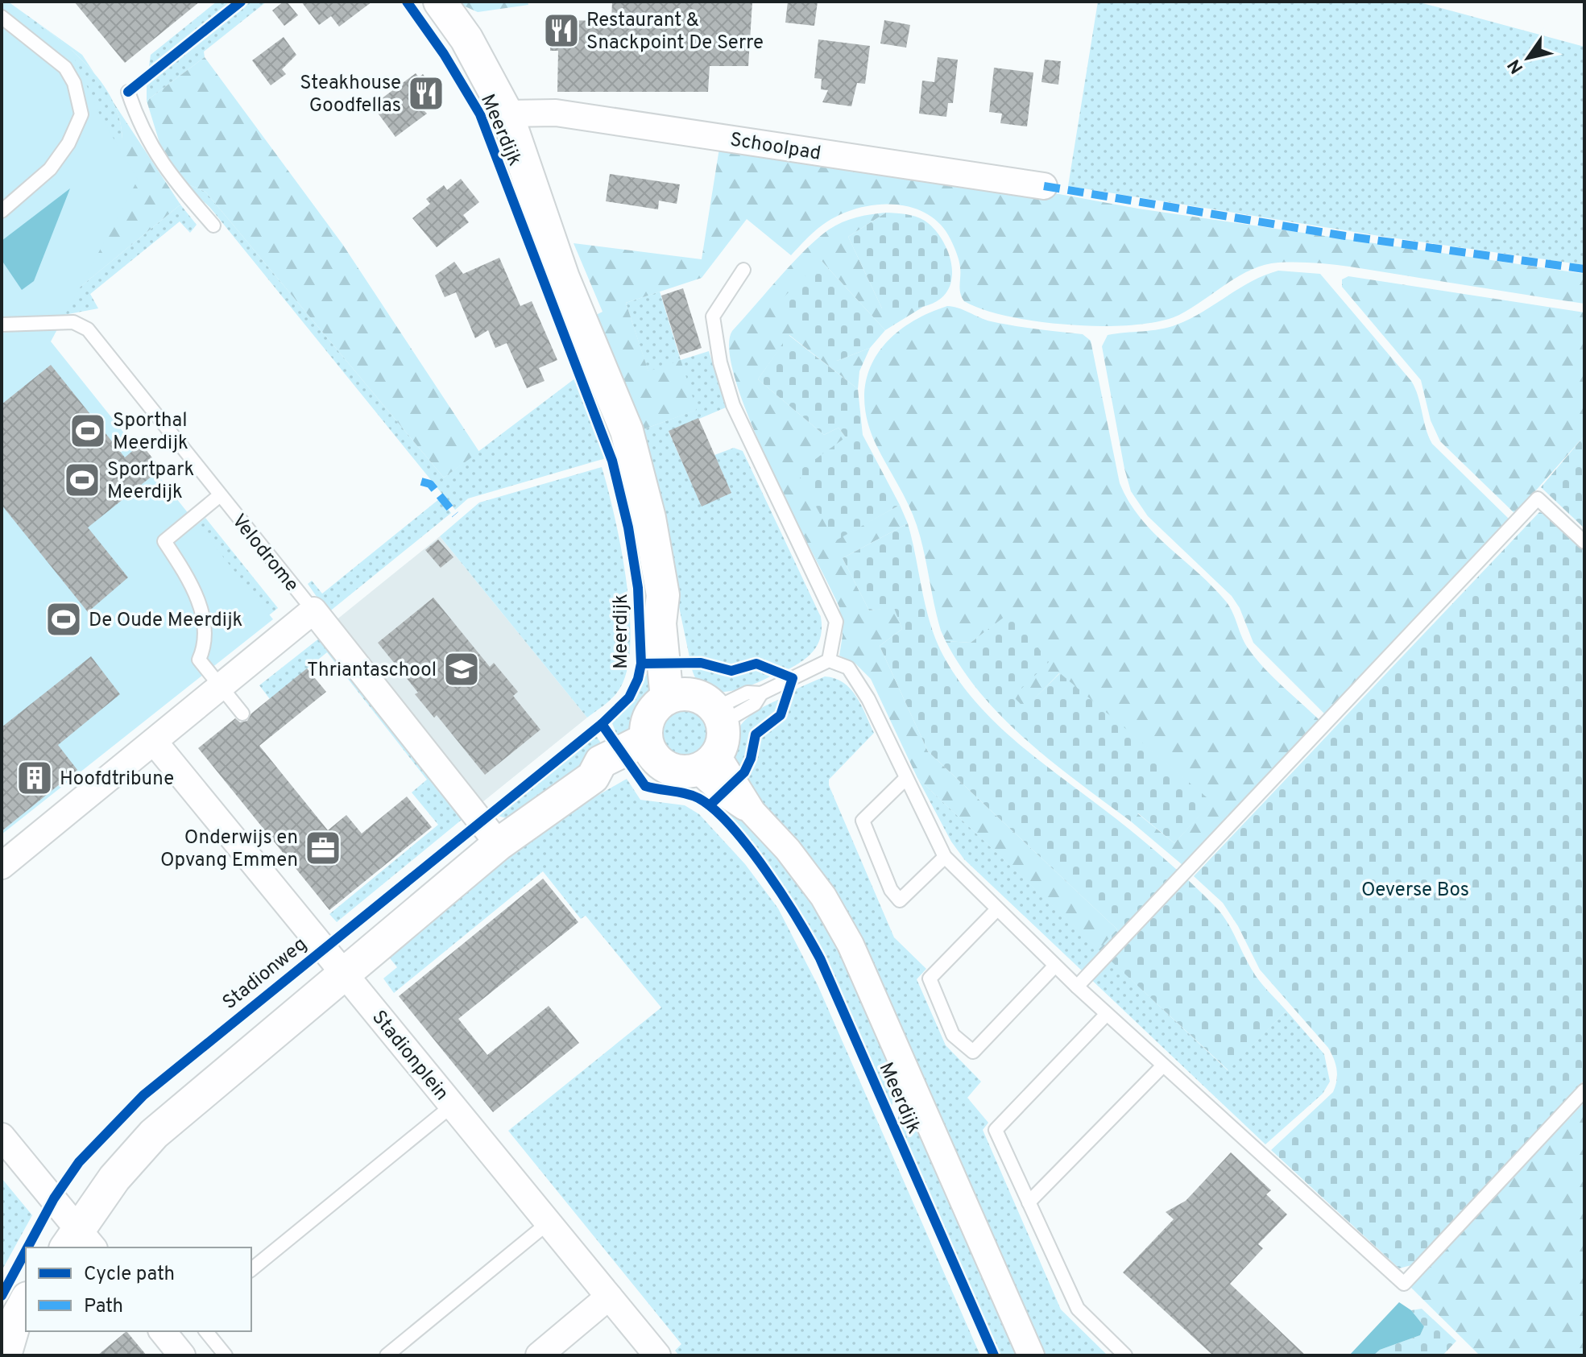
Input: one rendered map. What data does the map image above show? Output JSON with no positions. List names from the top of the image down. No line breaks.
{"streets":{"street":["Meerdijk","Schoolpad","Velodrome","Stadionplein"],"cycle path":["Stadionweg"]},"crossings":[["Meerdijk","Schoolpad"]],"parks":["Oeverse Bos"],"places":{"restaurant":["Restaurant & Snackpoint De Serre","Steakhouse Goodfellas"],"sports":["Sporthal Meerdijk","Sportpark Meerdijk","De Oude Meerdijk"],"school or university":["Thriantaschool"],"building":["Hoofdtribune"],"office":["Onderwijs en Opvang Emmen"]},"legend":["Cycle path","Path"],"north":"bottom left"}
